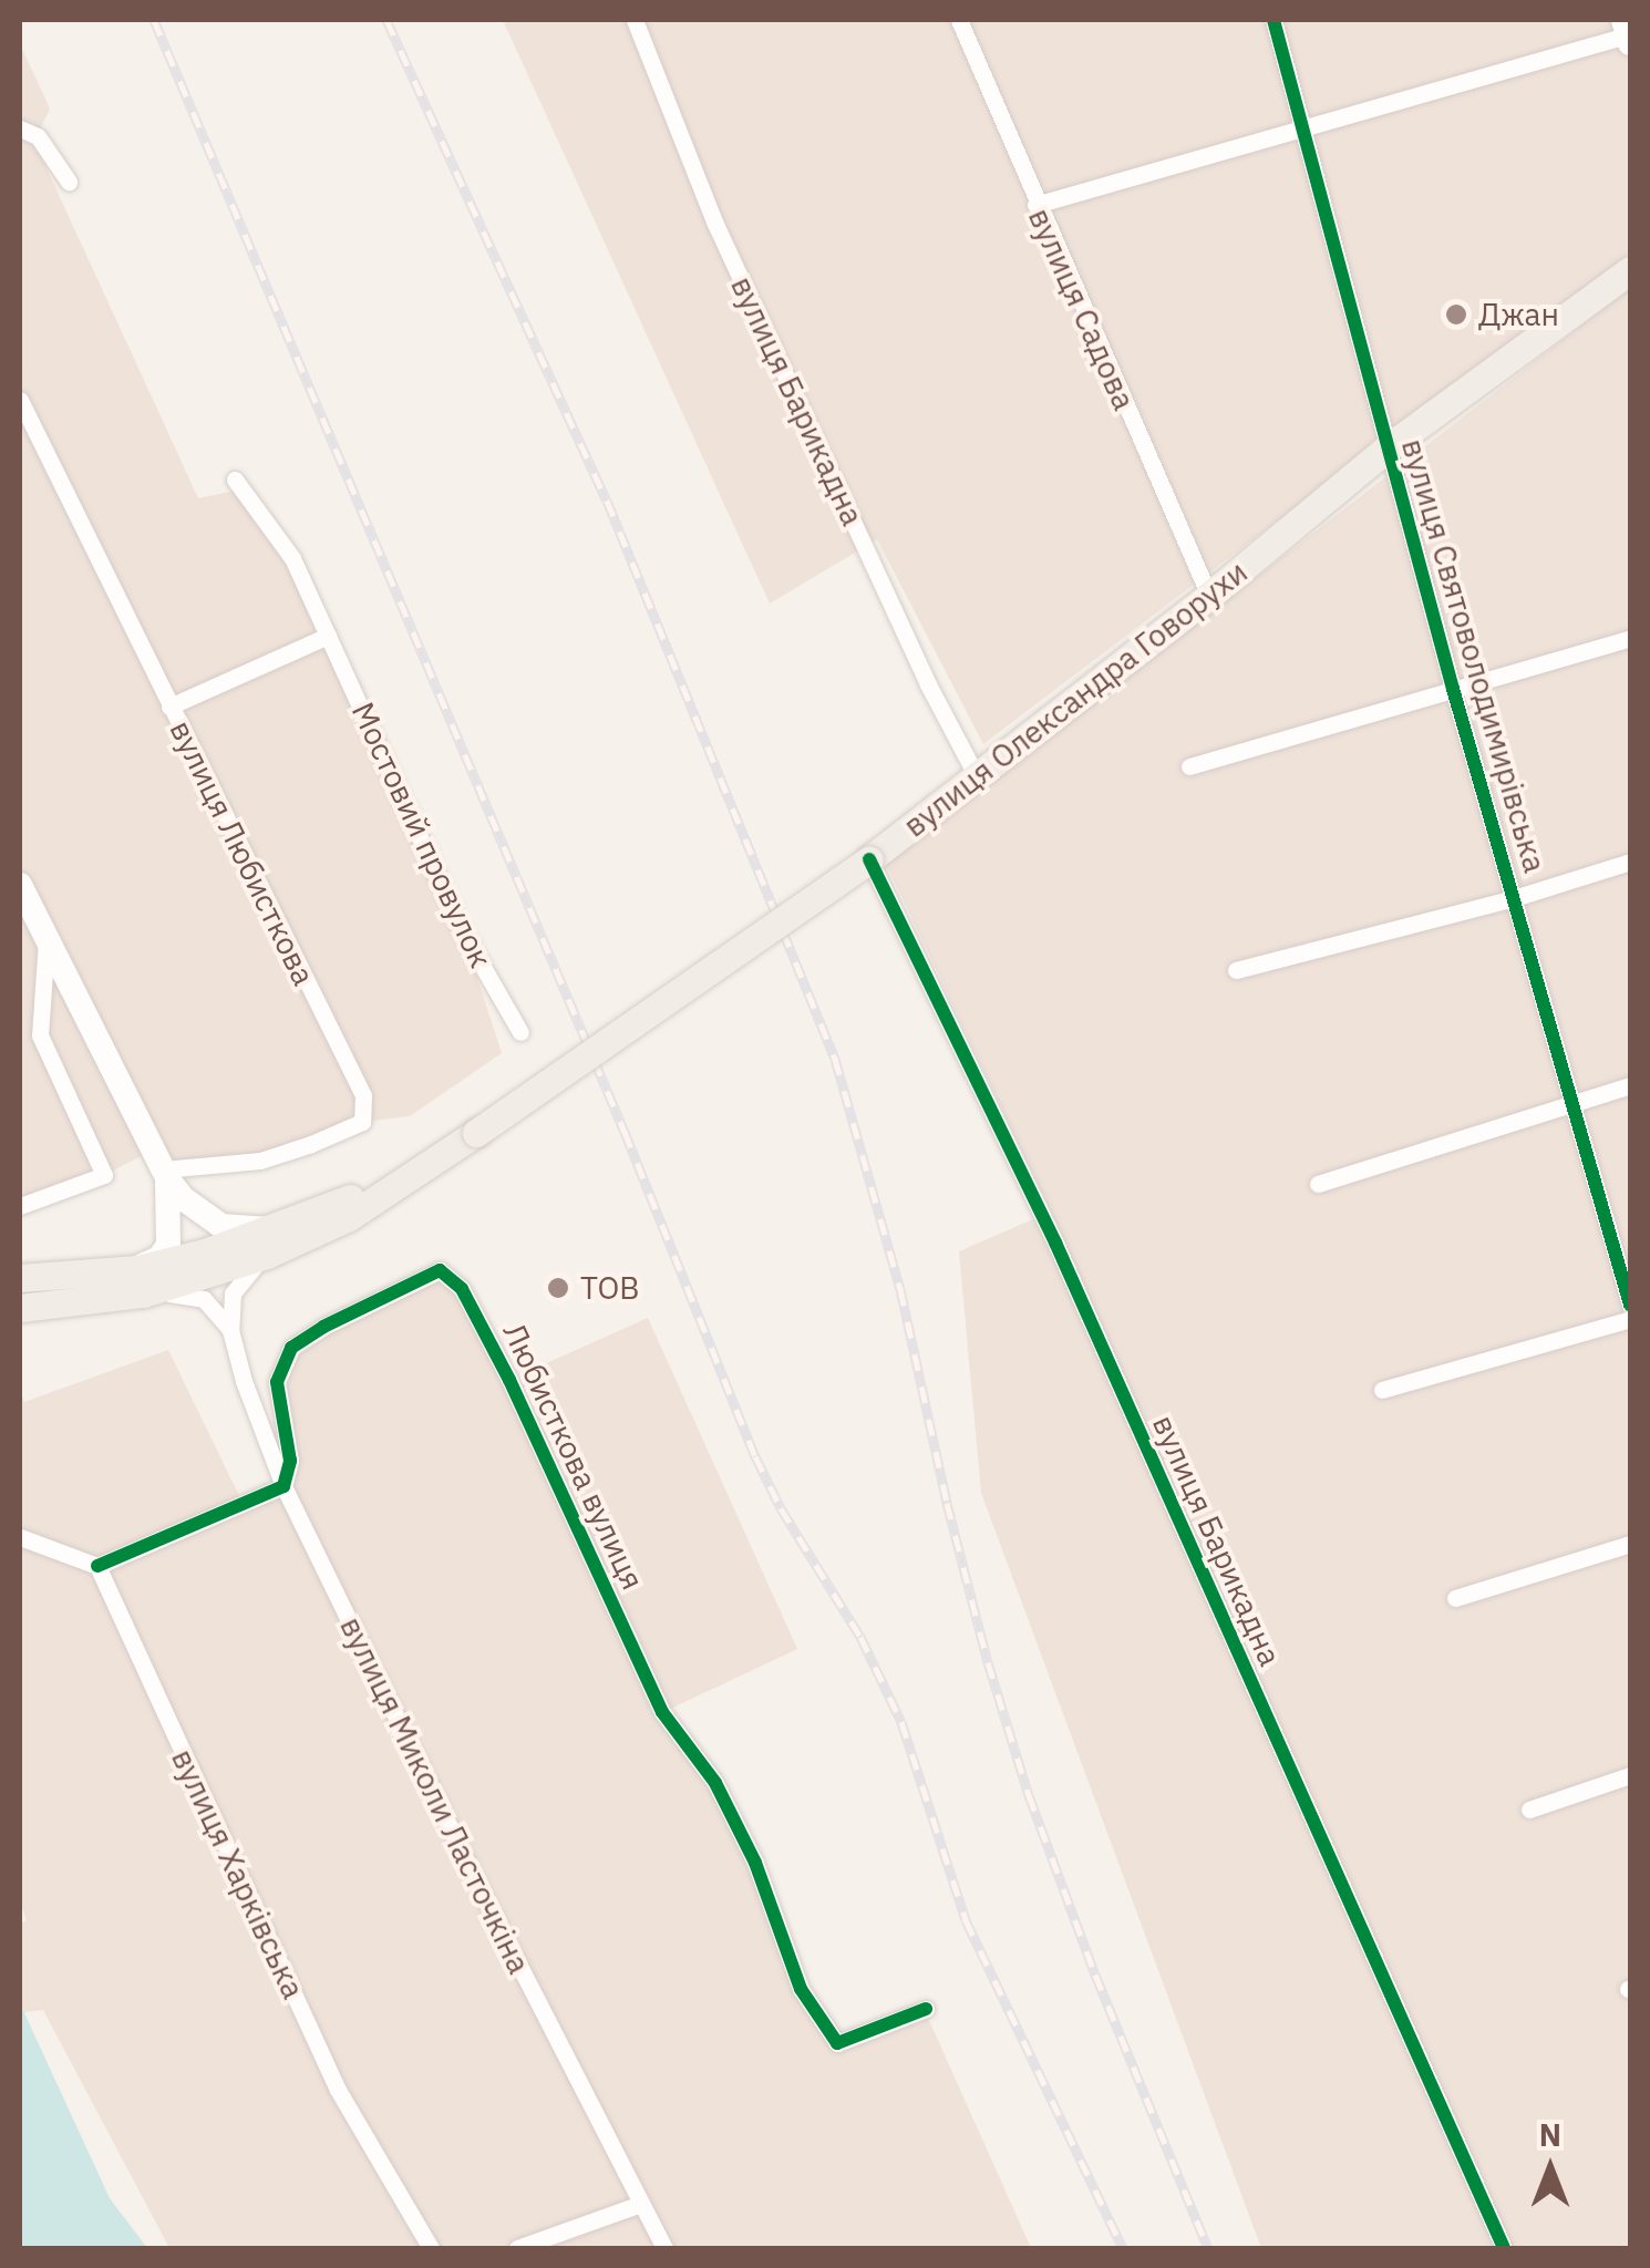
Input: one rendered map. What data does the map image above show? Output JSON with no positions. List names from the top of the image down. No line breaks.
{"streets":{"main road":["вулиця Олександра Говорухи"],"street":["вулиця Садова","вулиця Барикадна","вулиця Святоволодимирівська","Мостовий провулок","вулиця Любисткова","Любисткова вулиця","вулиця Миколи Ласточкіна","вулиця Харківська"]},"crossings":[["вулиця Садова","вулиця Олександра Говорухи"],["вулиця Барикадна","вулиця Олександра Говорухи"],["вулиця Святоволодимирівська","вулиця Олександра Говорухи"],["вулиця Олександра Говорухи","вулиця Миколи Ласточкіна"],["Любисткова вулиця","вулиця Миколи Ласточкіна"]],"places":["Джан","ТОВ"],"north":"top"}
